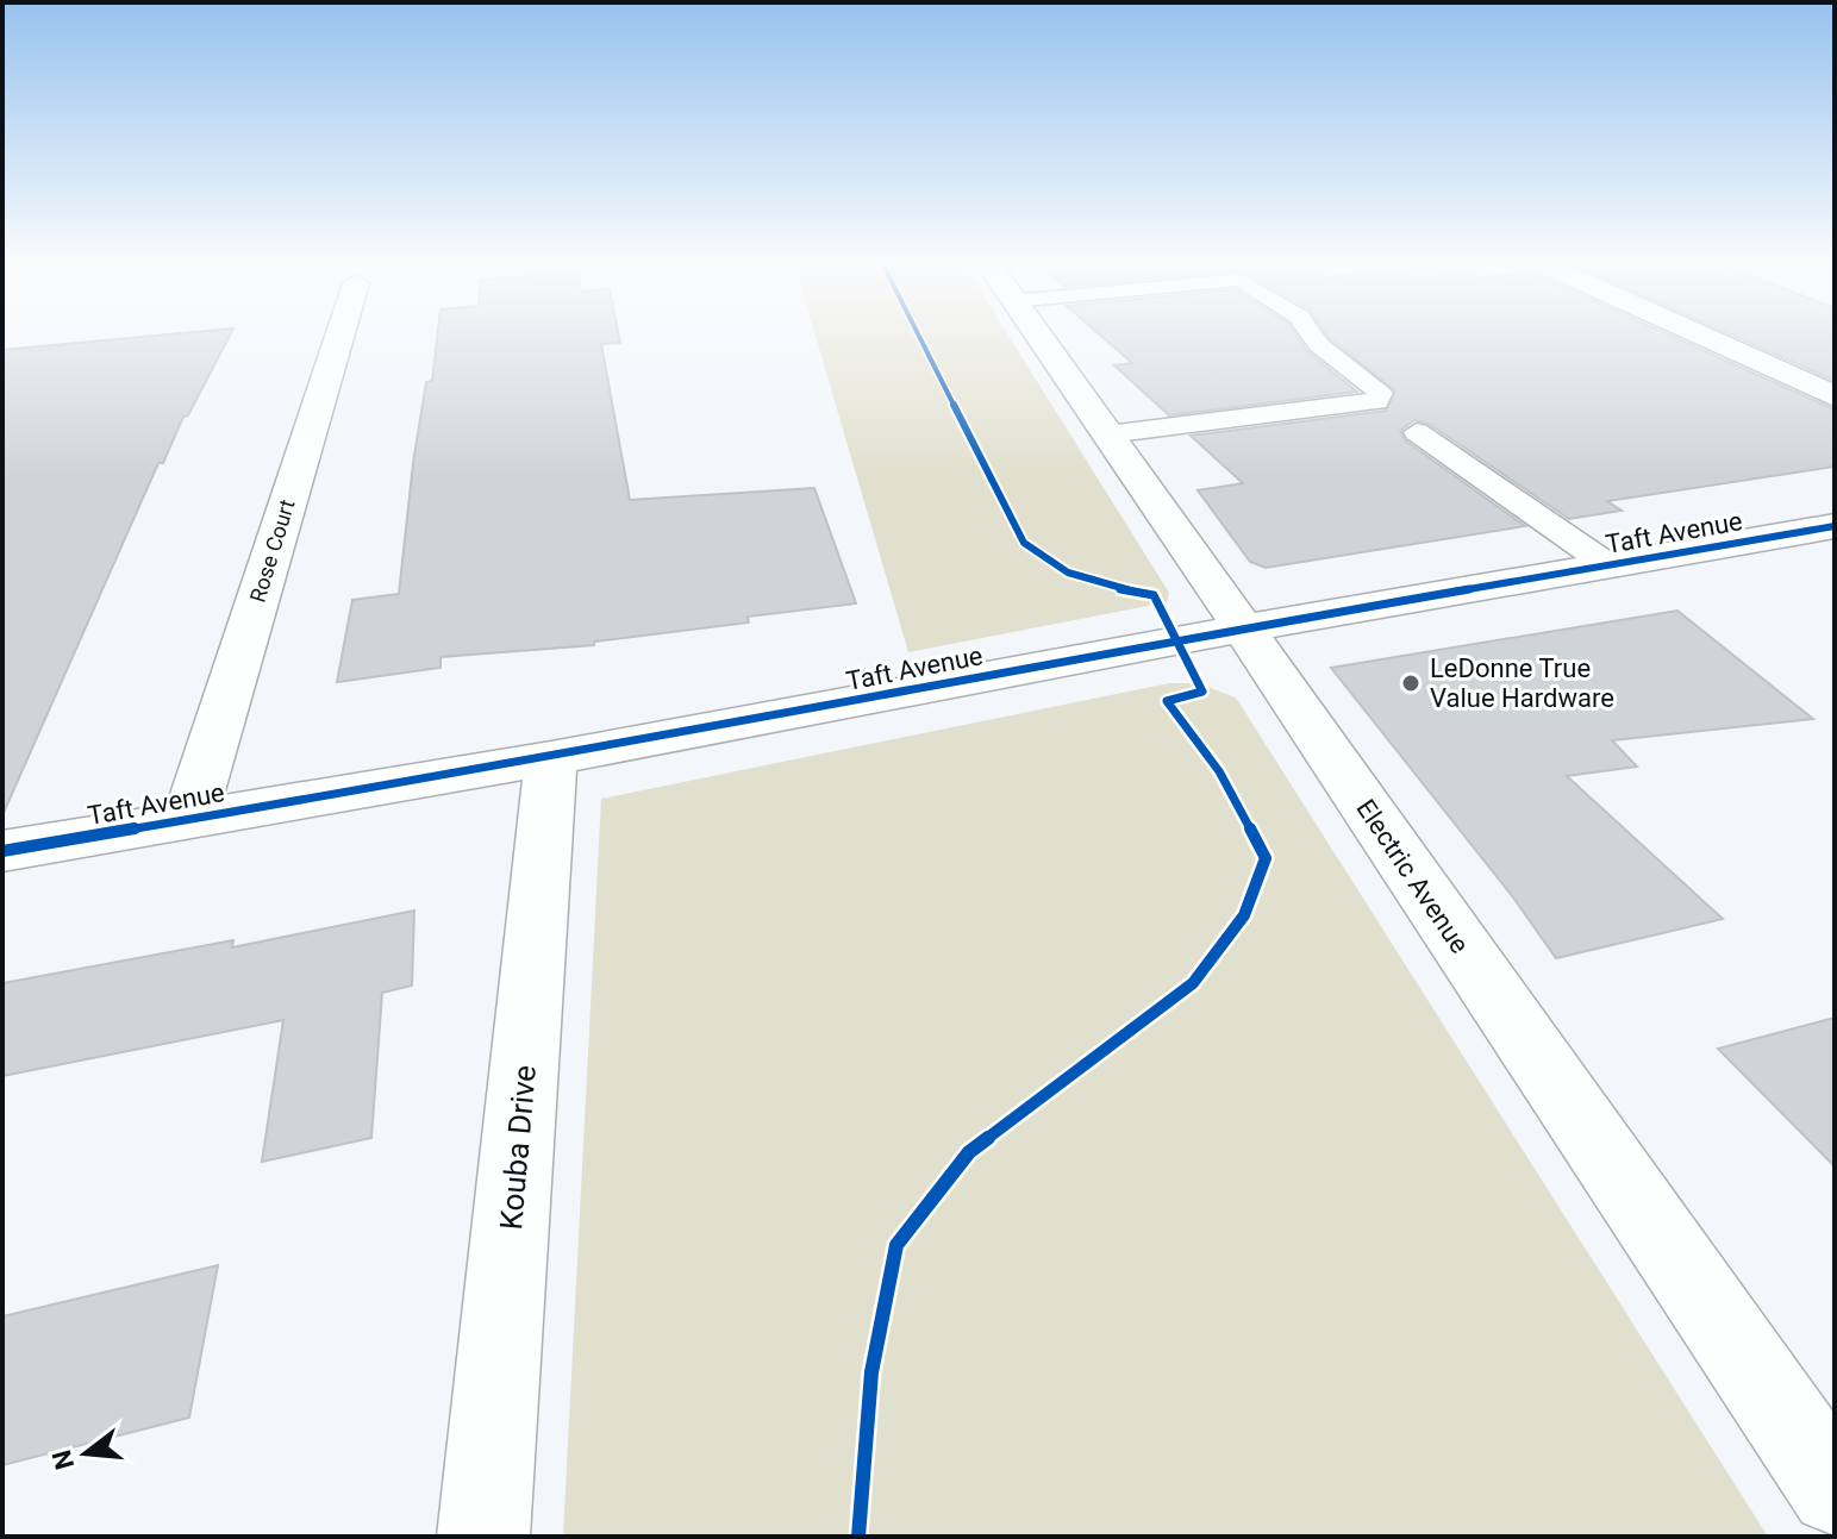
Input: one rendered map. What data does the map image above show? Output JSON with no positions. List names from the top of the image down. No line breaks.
{"streets":{"street":["Taft Avenue","Rose Court","Electric Avenue","Kouba Drive"]},"crossings":[["Taft Avenue","Rose Court"],["Taft Avenue","Electric Avenue"],["Taft Avenue","Kouba Drive"]],"places":["LeDonne True Value Hardware"],"north":"left"}
